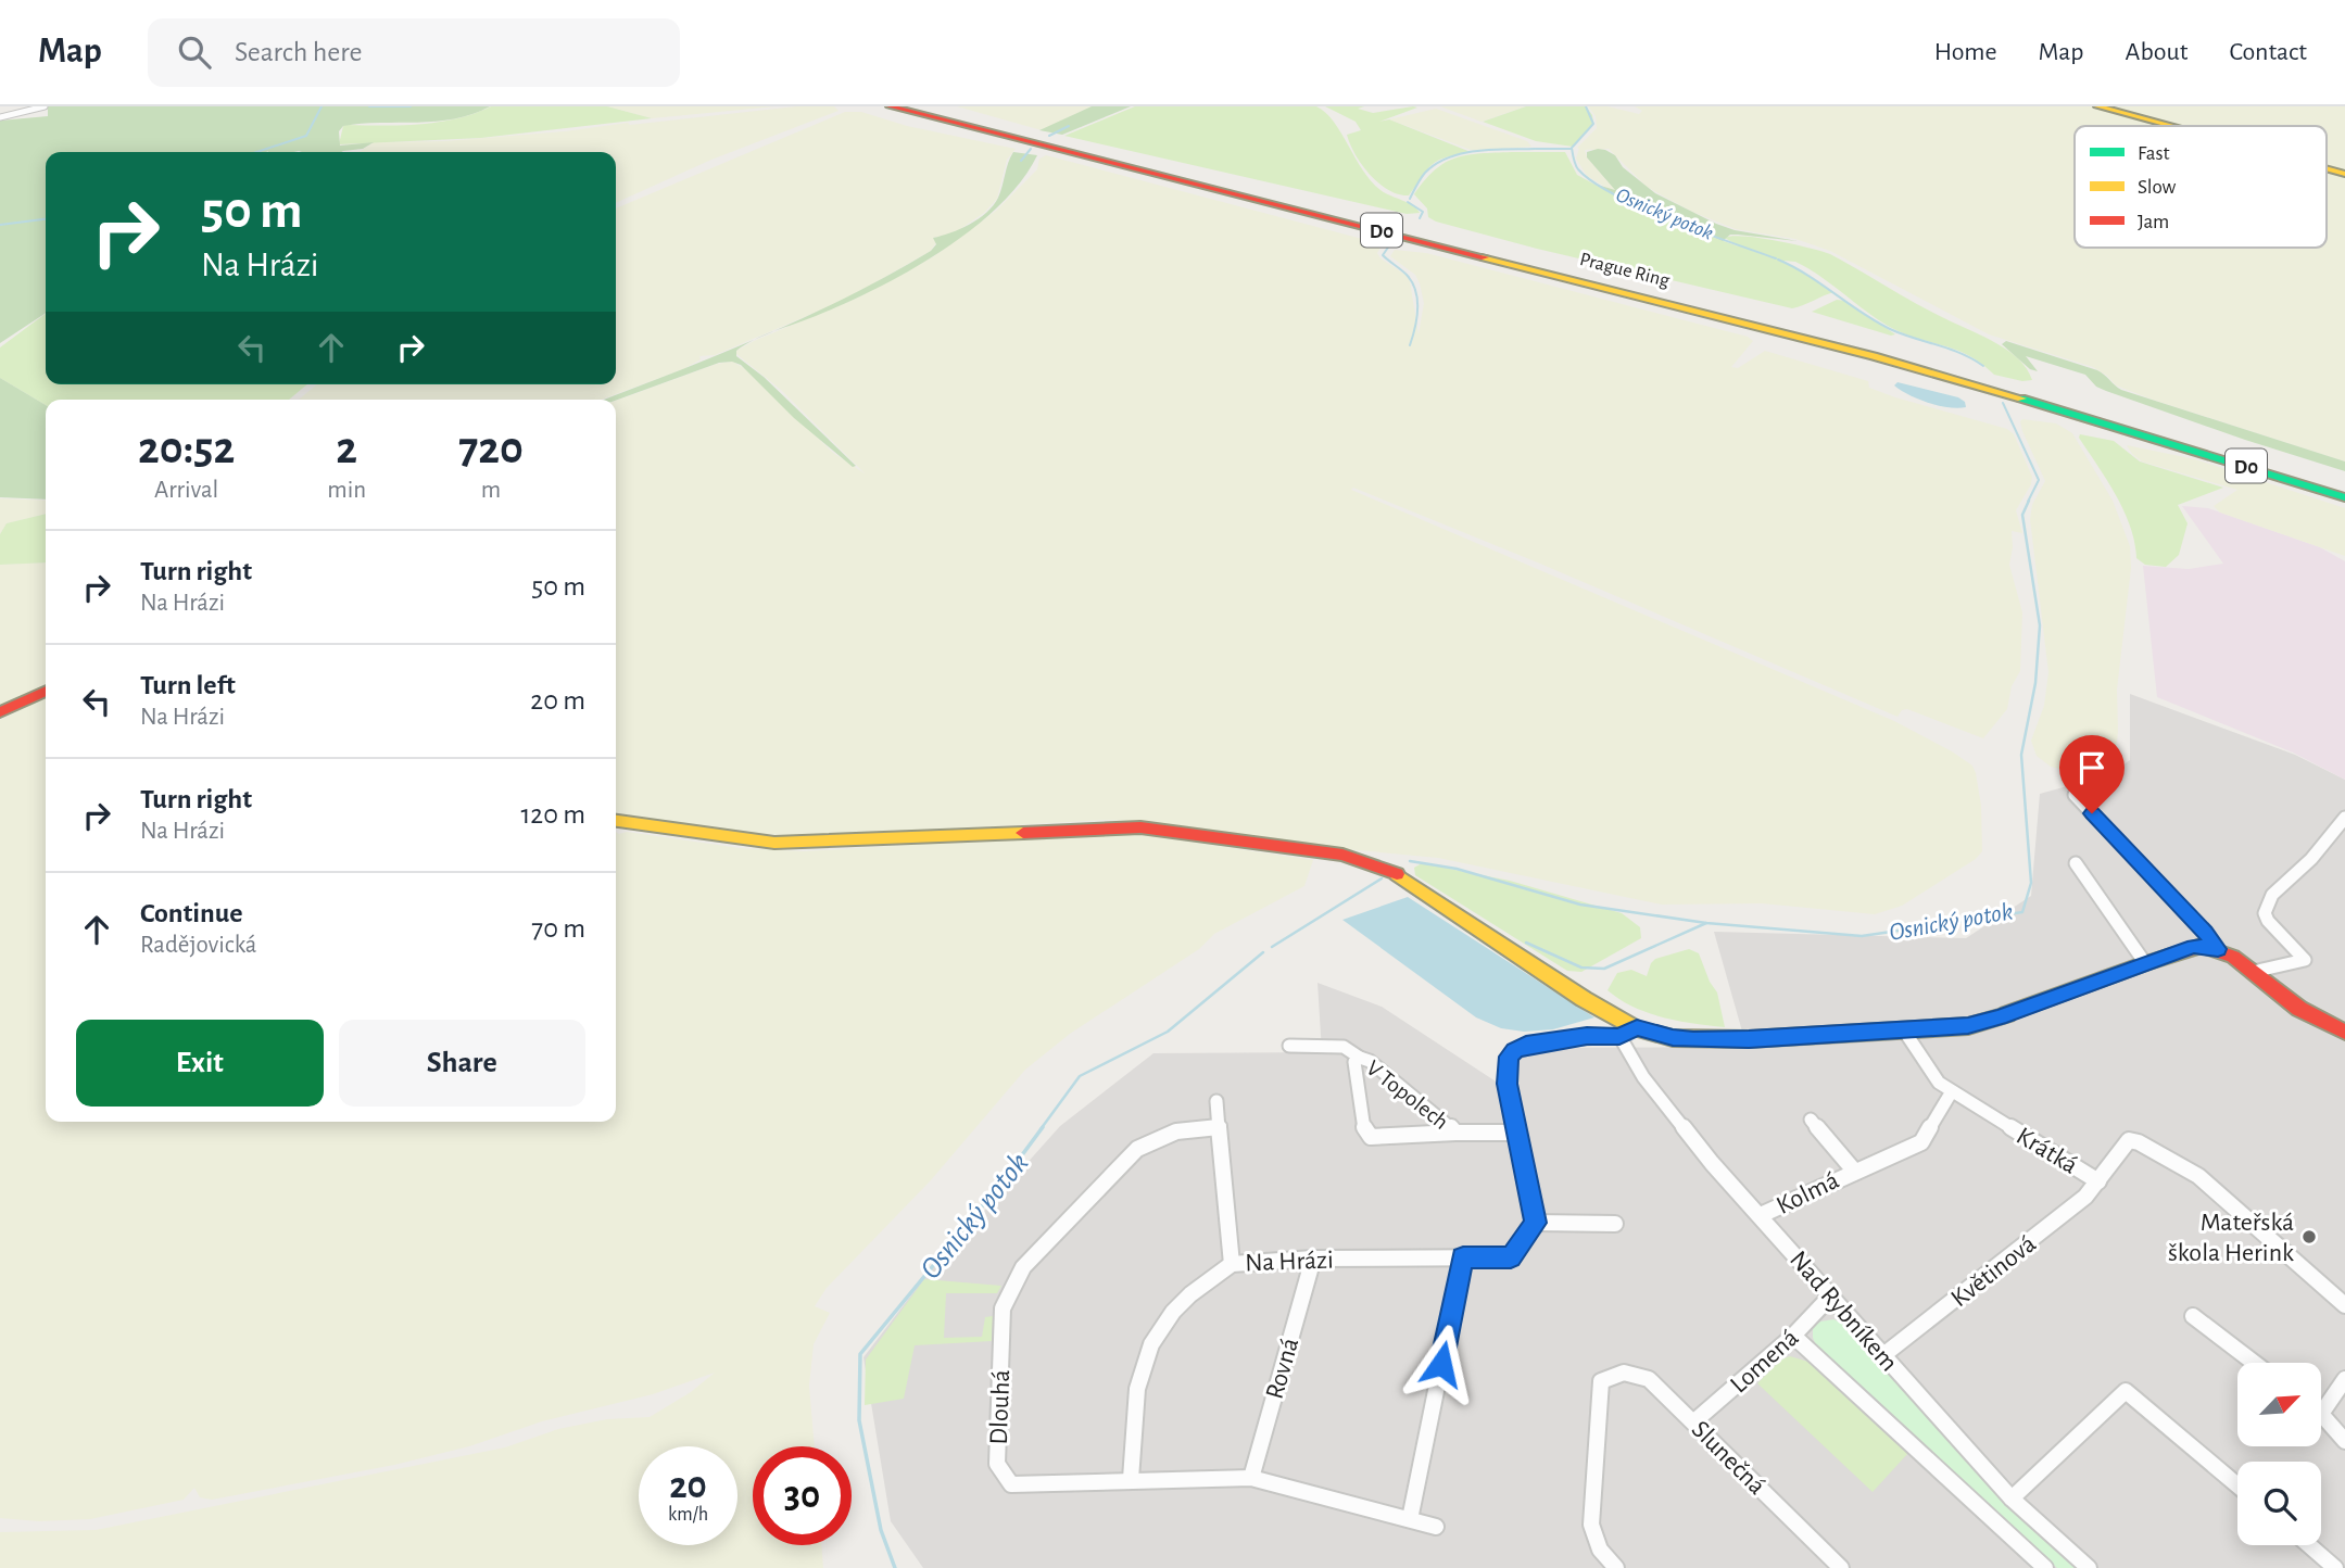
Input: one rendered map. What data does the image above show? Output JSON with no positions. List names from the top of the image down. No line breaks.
{"streets":{"main road":["D0","Prague Ring"],"street":["V Topolech","Krátká","Kolmá","Na Hrázi","Květinová","Nad Rybníkem","Lomená","Rovná","Dlouhá","Slunečná"]},"crossings":[["Krátká","Kolmá"],["Krátká","Květinová"],["Kolmá","Nad Rybníkem"],["Na Hrázi","Rovná"],["Na Hrázi","Dlouhá"],["Květinová","Nad Rybníkem"],["Nad Rybníkem","Lomená"],["Lomená","Slunečná"],["Rovná","Dlouhá"]],"water":["Osnický potok"],"places":["Mateřská škola Herink"],"legend":["Fast","Slow","Jam"],"north":"top right","page":{"header":"Map","search":"Search here","nav":["Home","Map","About","Contact"],"turn":["50 m","Na Hrázi"],"eta":["20:52","Arrival","2","min","720","m"],"list":[{"name":"Turn right","note":"Na Hrázi","value":"50 m"},{"name":"Turn left","note":"Na Hrázi","value":"20 m"},{"name":"Turn right","note":"Na Hrázi","value":"120 m"},{"name":"Continue","note":"Radějovická","value":"70 m"}],"buttons":["Exit","Share"],"speed":"20 km/h","limit":"30"}}
